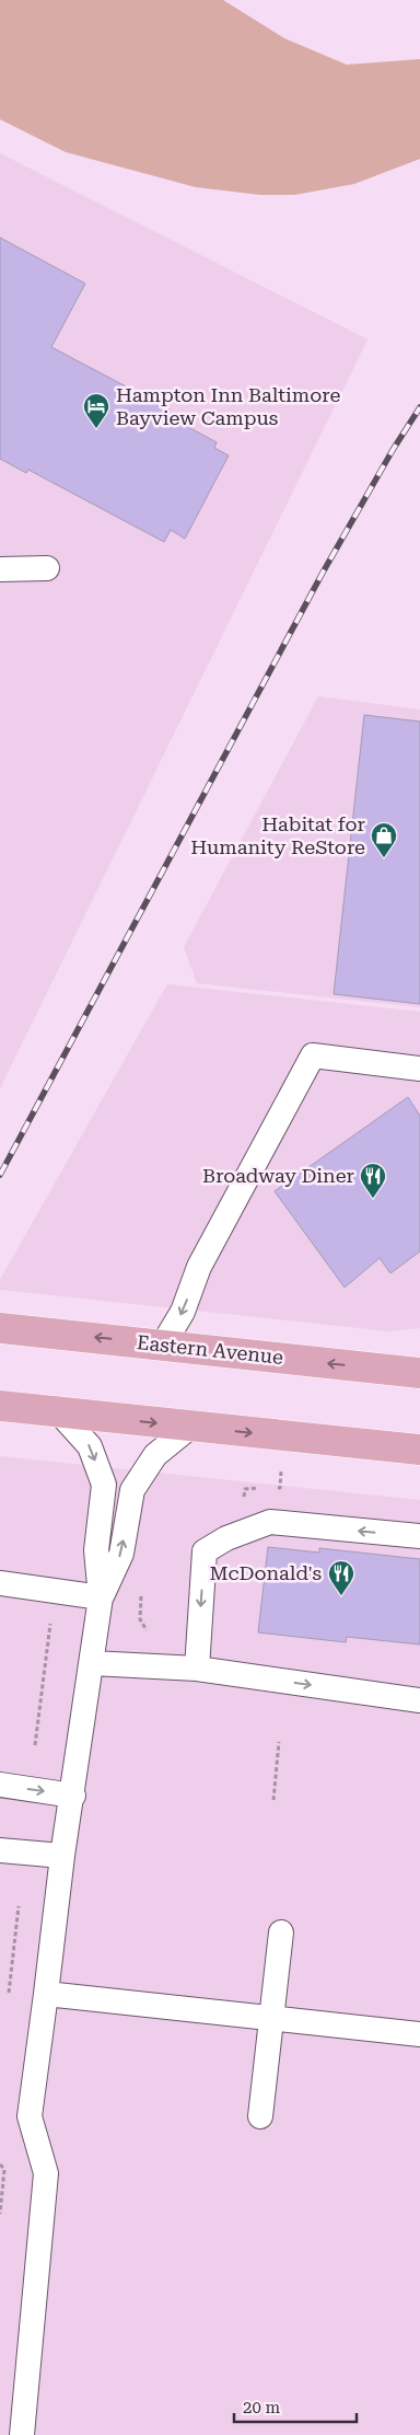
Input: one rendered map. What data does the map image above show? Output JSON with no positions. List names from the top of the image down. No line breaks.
{"streets":{"main road":["Eastern Avenue"]},"places":{"hotel":["Hampton Inn Baltimore Bayview Campus"],"shop":["Habitat for Humanity ReStore"],"restaurant":["Broadway Diner","McDonald's"]},"scale_bar":"20 m"}
